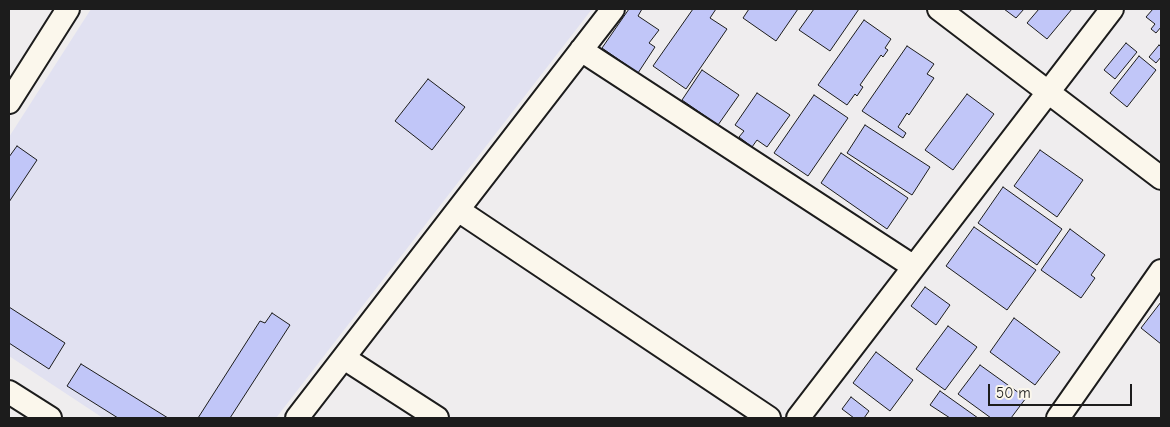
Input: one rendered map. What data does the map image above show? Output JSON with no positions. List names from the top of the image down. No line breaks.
{"scale_bar":"50 m"}
